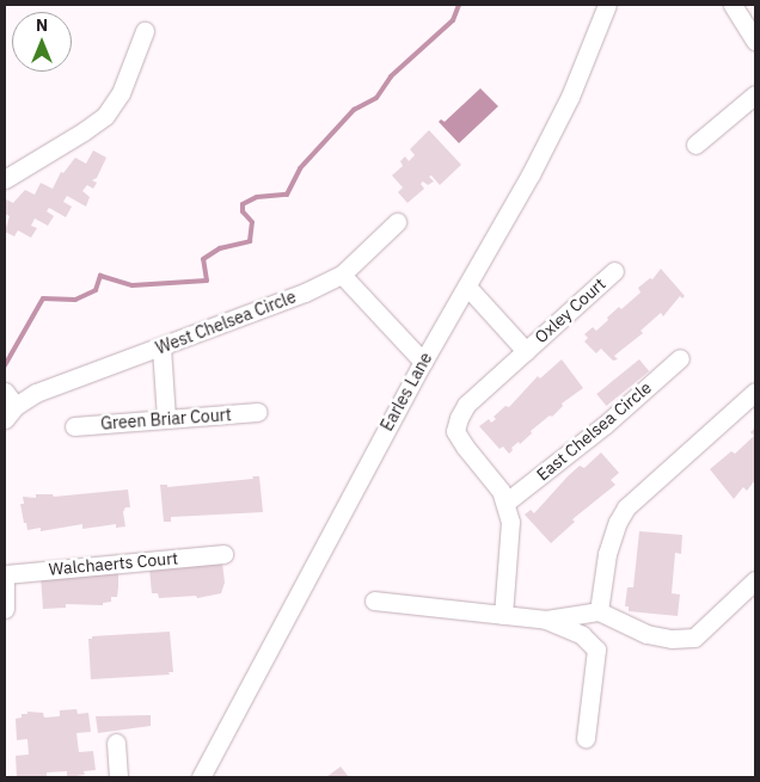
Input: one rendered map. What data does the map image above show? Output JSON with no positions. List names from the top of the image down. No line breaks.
{"streets":{"street":["Oxley Court","West Chelsea Circle","Earles Lane","Green Briar Court","East Chelsea Circle","Walchaerts Court"]},"north":"top"}
